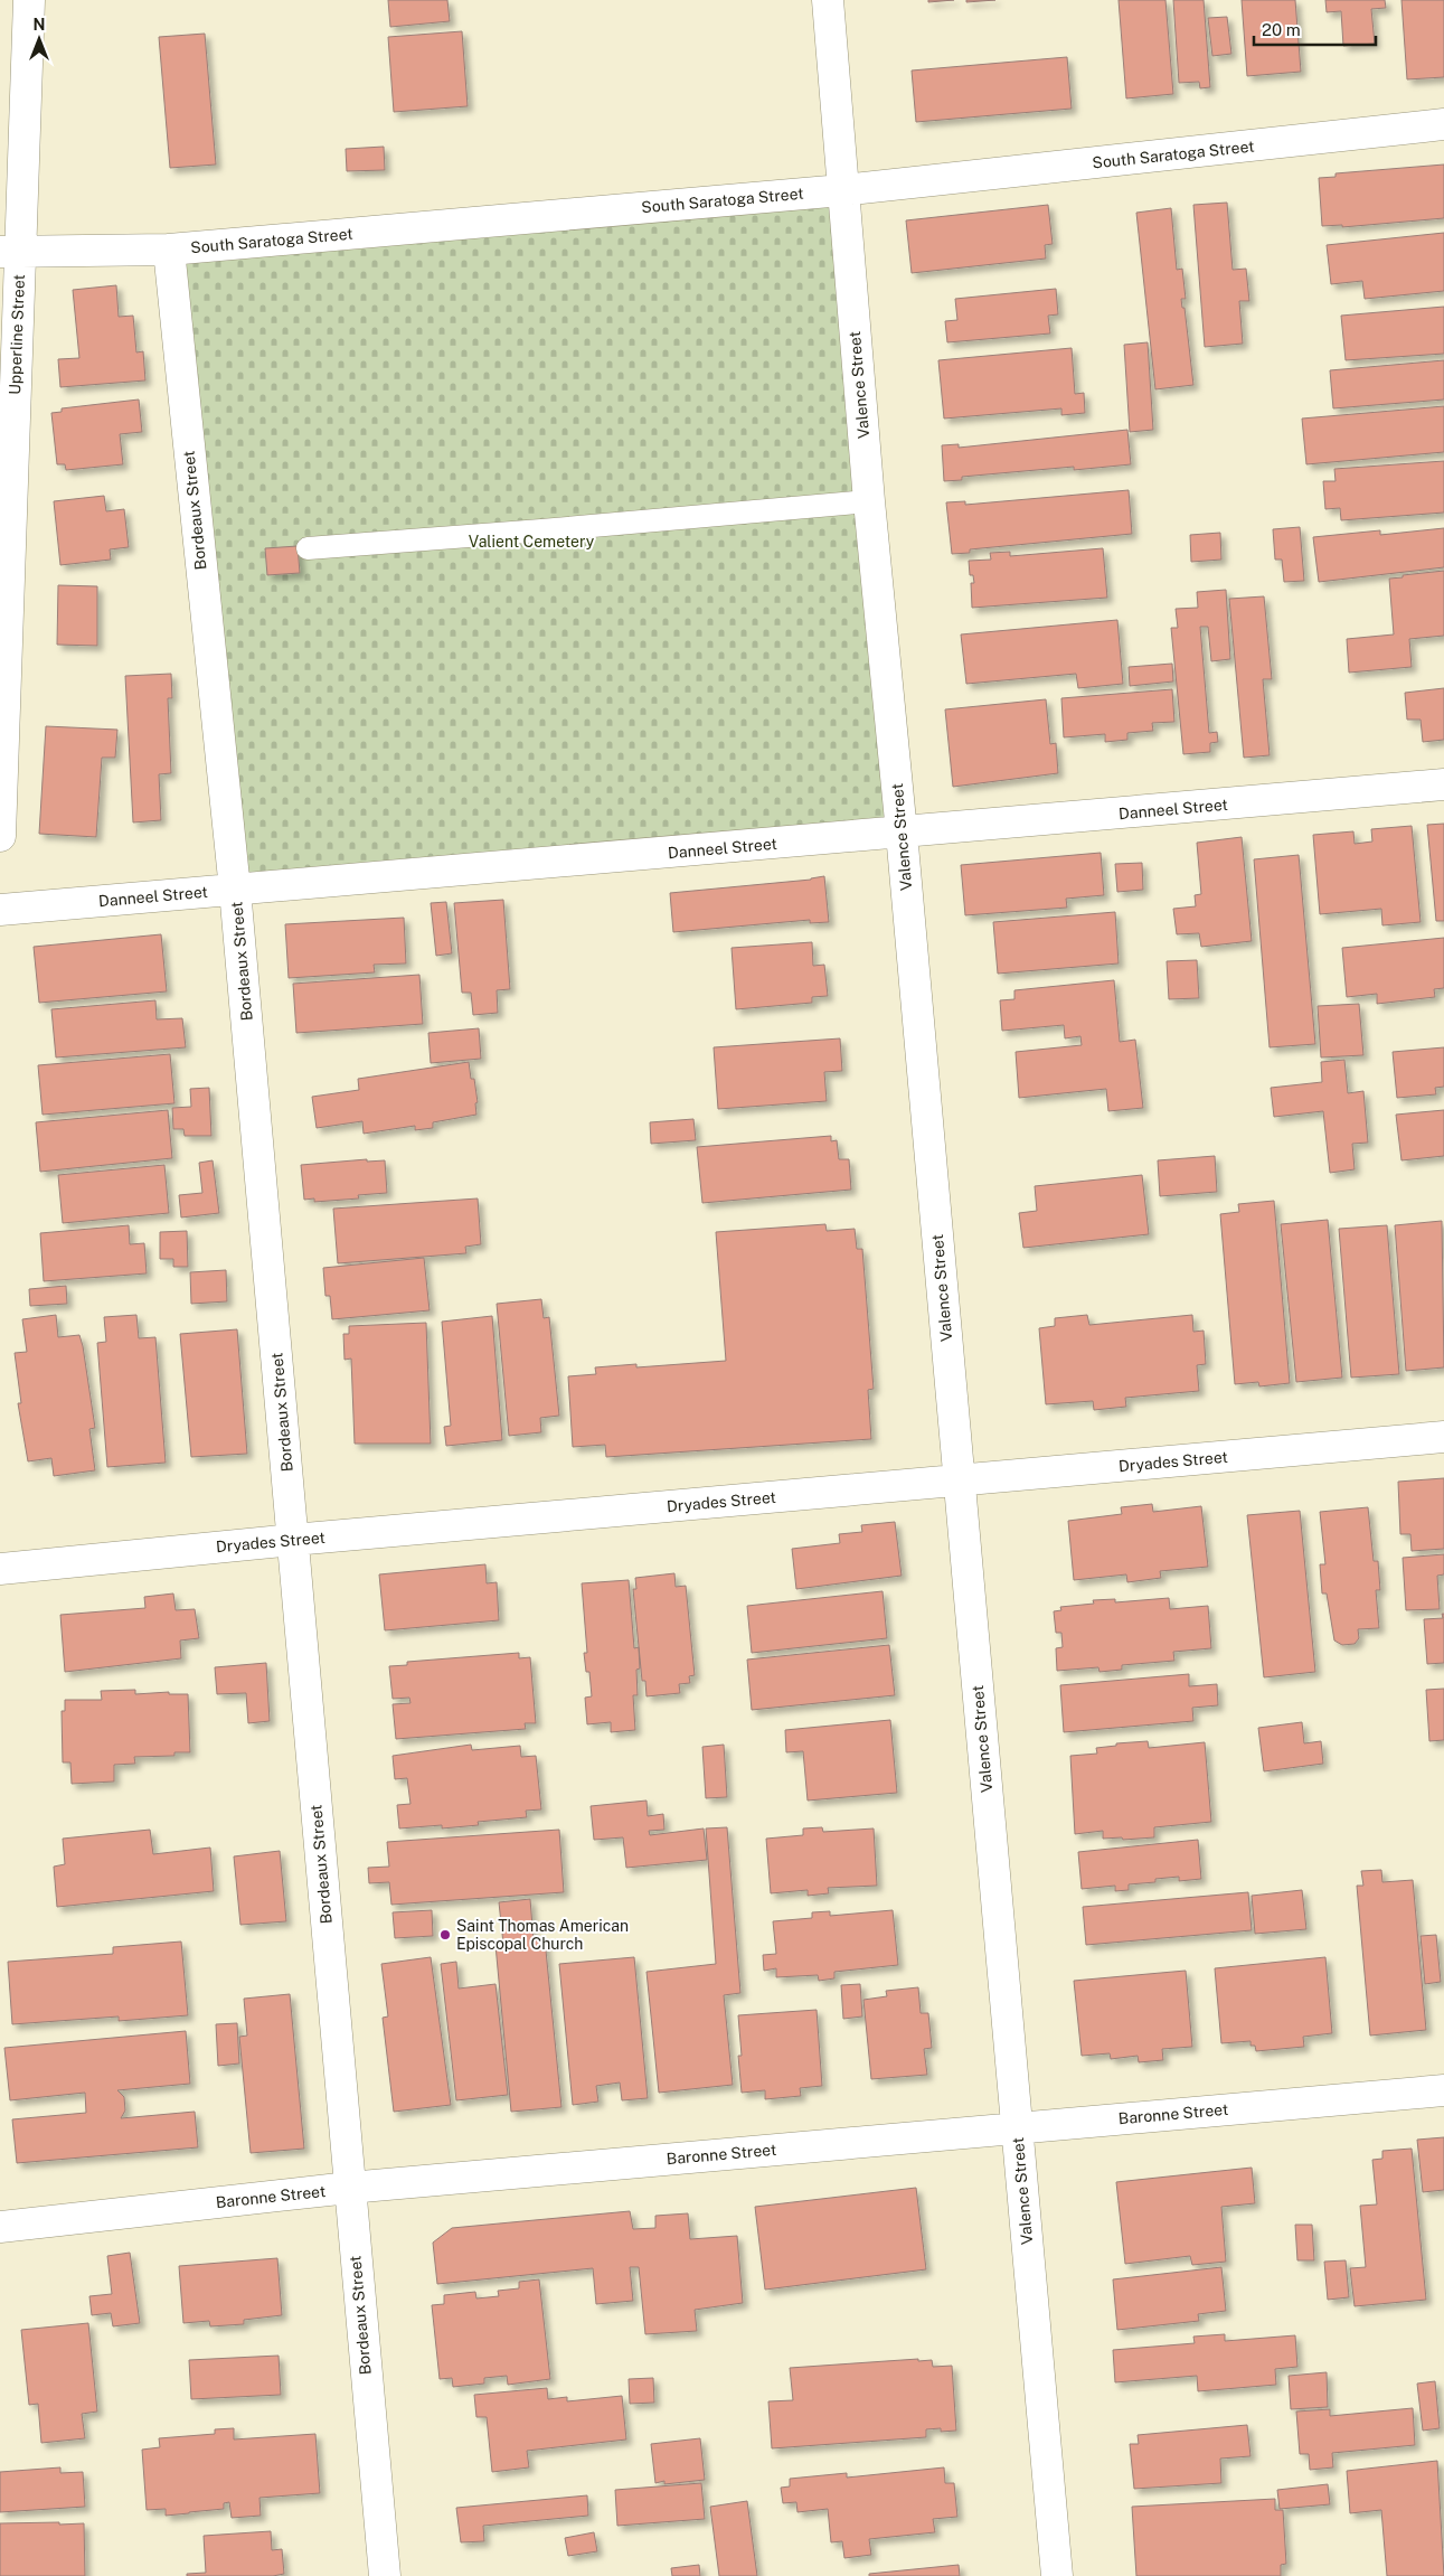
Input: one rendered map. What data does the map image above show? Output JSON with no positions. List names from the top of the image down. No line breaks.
{"streets":{"street":["South Saratoga Street","Upperline Street","Valence Street","Bordeaux Street","Danneel Street","Dryades Street","Baronne Street"]},"crossings":[["South Saratoga Street","Upperline Street"],["South Saratoga Street","Valence Street"],["South Saratoga Street","Bordeaux Street"],["Valence Street","Danneel Street"],["Valence Street","Dryades Street"],["Valence Street","Baronne Street"],["Bordeaux Street","Danneel Street"],["Bordeaux Street","Dryades Street"],["Bordeaux Street","Baronne Street"]],"parks":["Valient Cemetery"],"places":["Saint Thomas American Episcopal Church"],"scale_bar":"20 m","north":"top"}
